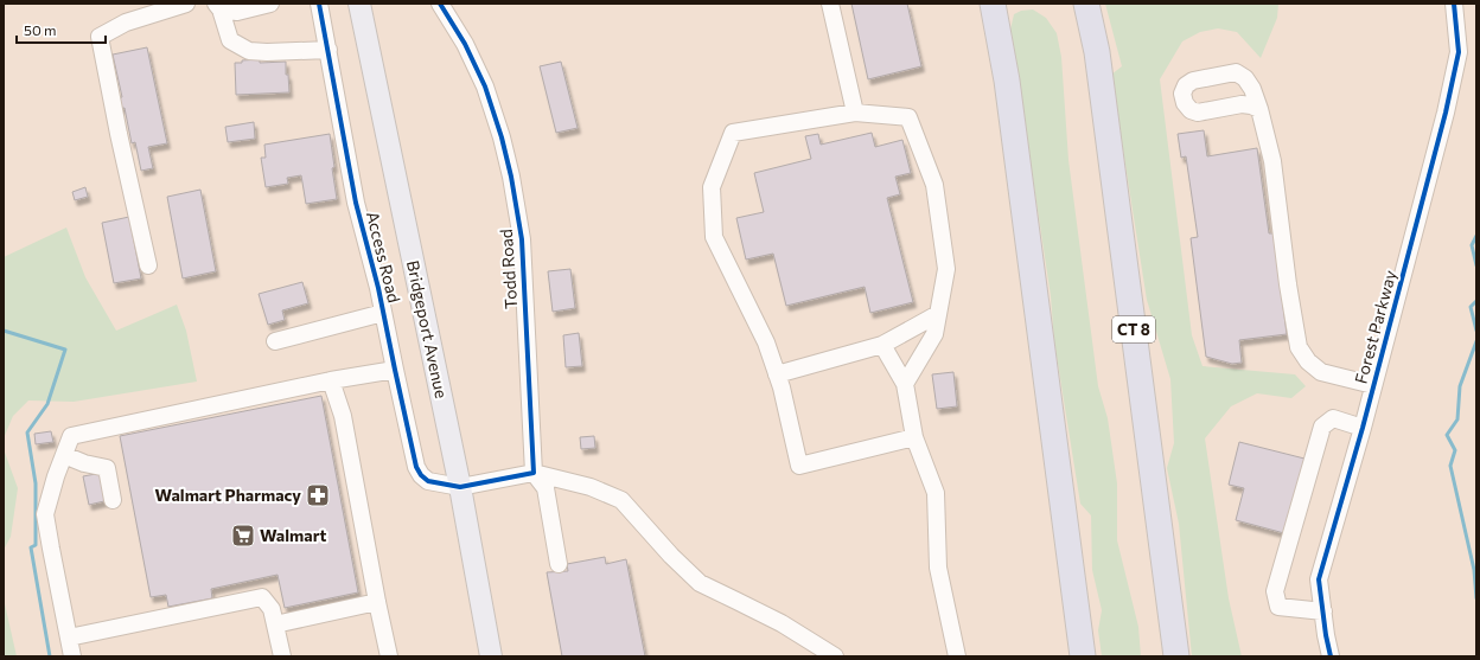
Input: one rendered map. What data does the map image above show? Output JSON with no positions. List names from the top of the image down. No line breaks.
{"streets":{"highway":["CT 8"],"main road":["Bridgeport Avenue"],"street":["Access Road","Todd Road","Forest Parkway"]},"crossings":[["Access Road","Bridgeport Avenue"]],"places":{"pharmacy":["Walmart Pharmacy"],"supermarket":["Walmart"]},"scale_bar":"50 m"}
